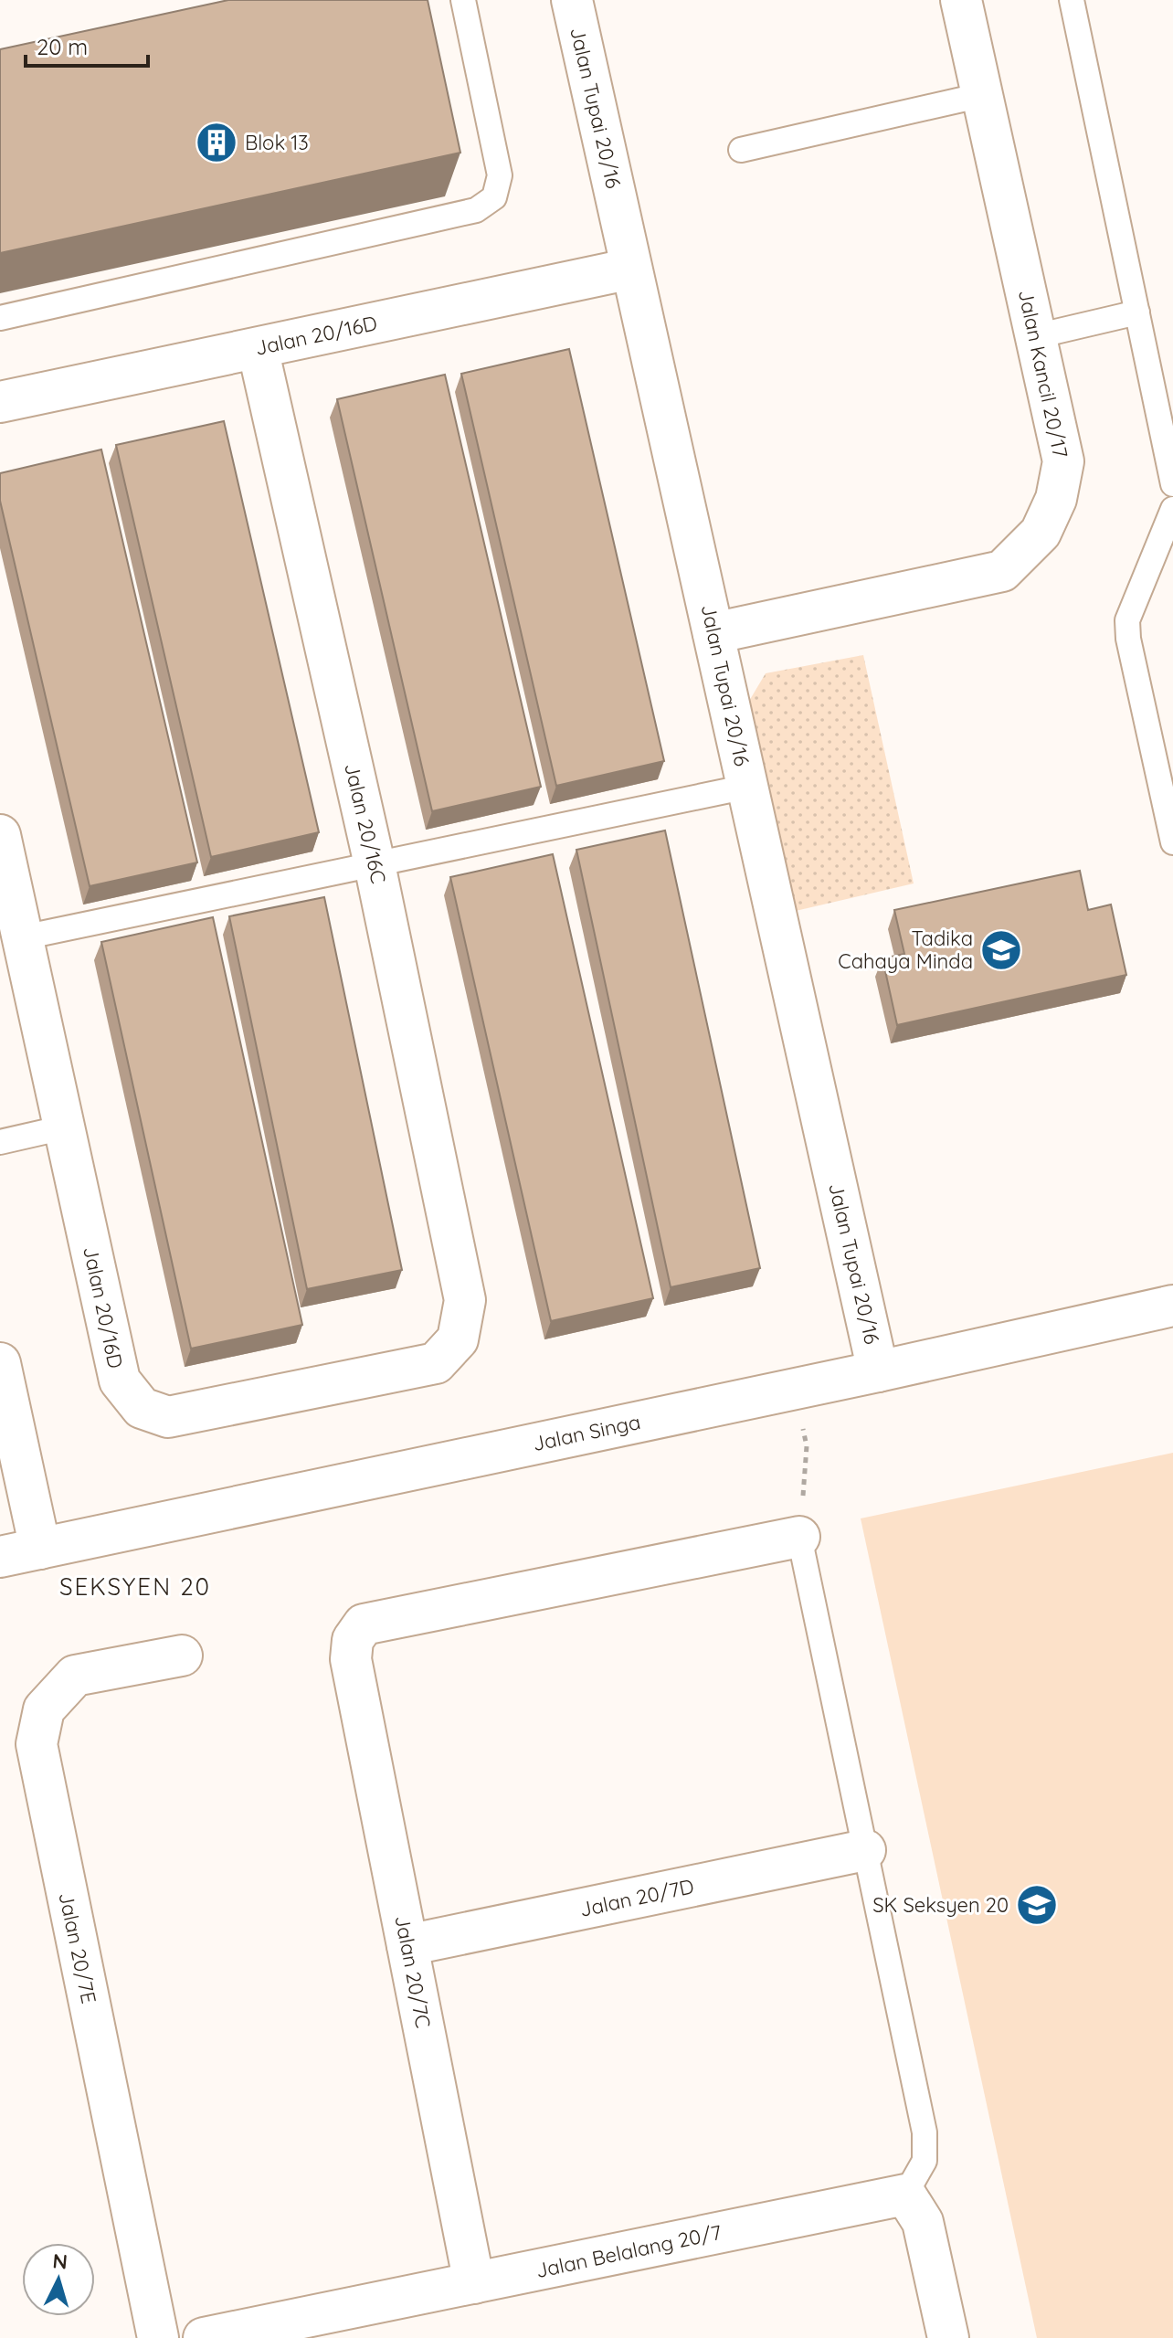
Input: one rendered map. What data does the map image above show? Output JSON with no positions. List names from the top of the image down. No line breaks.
{"streets":{"street":["Jalan Tupai 20/16","Jalan 20/16D","Jalan Kancil 20/17","Jalan 20/16C","Jalan Singa","Jalan 20/7D","Jalan 20/7E","Jalan 20/7C","Jalan Belalang 20/7"]},"crossings":[["Jalan Tupai 20/16","Jalan 20/16D"],["Jalan Tupai 20/16","Jalan Kancil 20/17"],["Jalan Tupai 20/16","Jalan Singa"],["Jalan 20/16D","Jalan 20/16C"],["Jalan 20/7D","Jalan 20/7C"],["Jalan 20/7C","Jalan Belalang 20/7"]],"districts":["SEKSYEN 20"],"places":{"building":["Blok 13"],"school or university":["Tadika Cahaya Minda","SK Seksyen 20"]},"scale_bar":"20 m","north":"top"}
